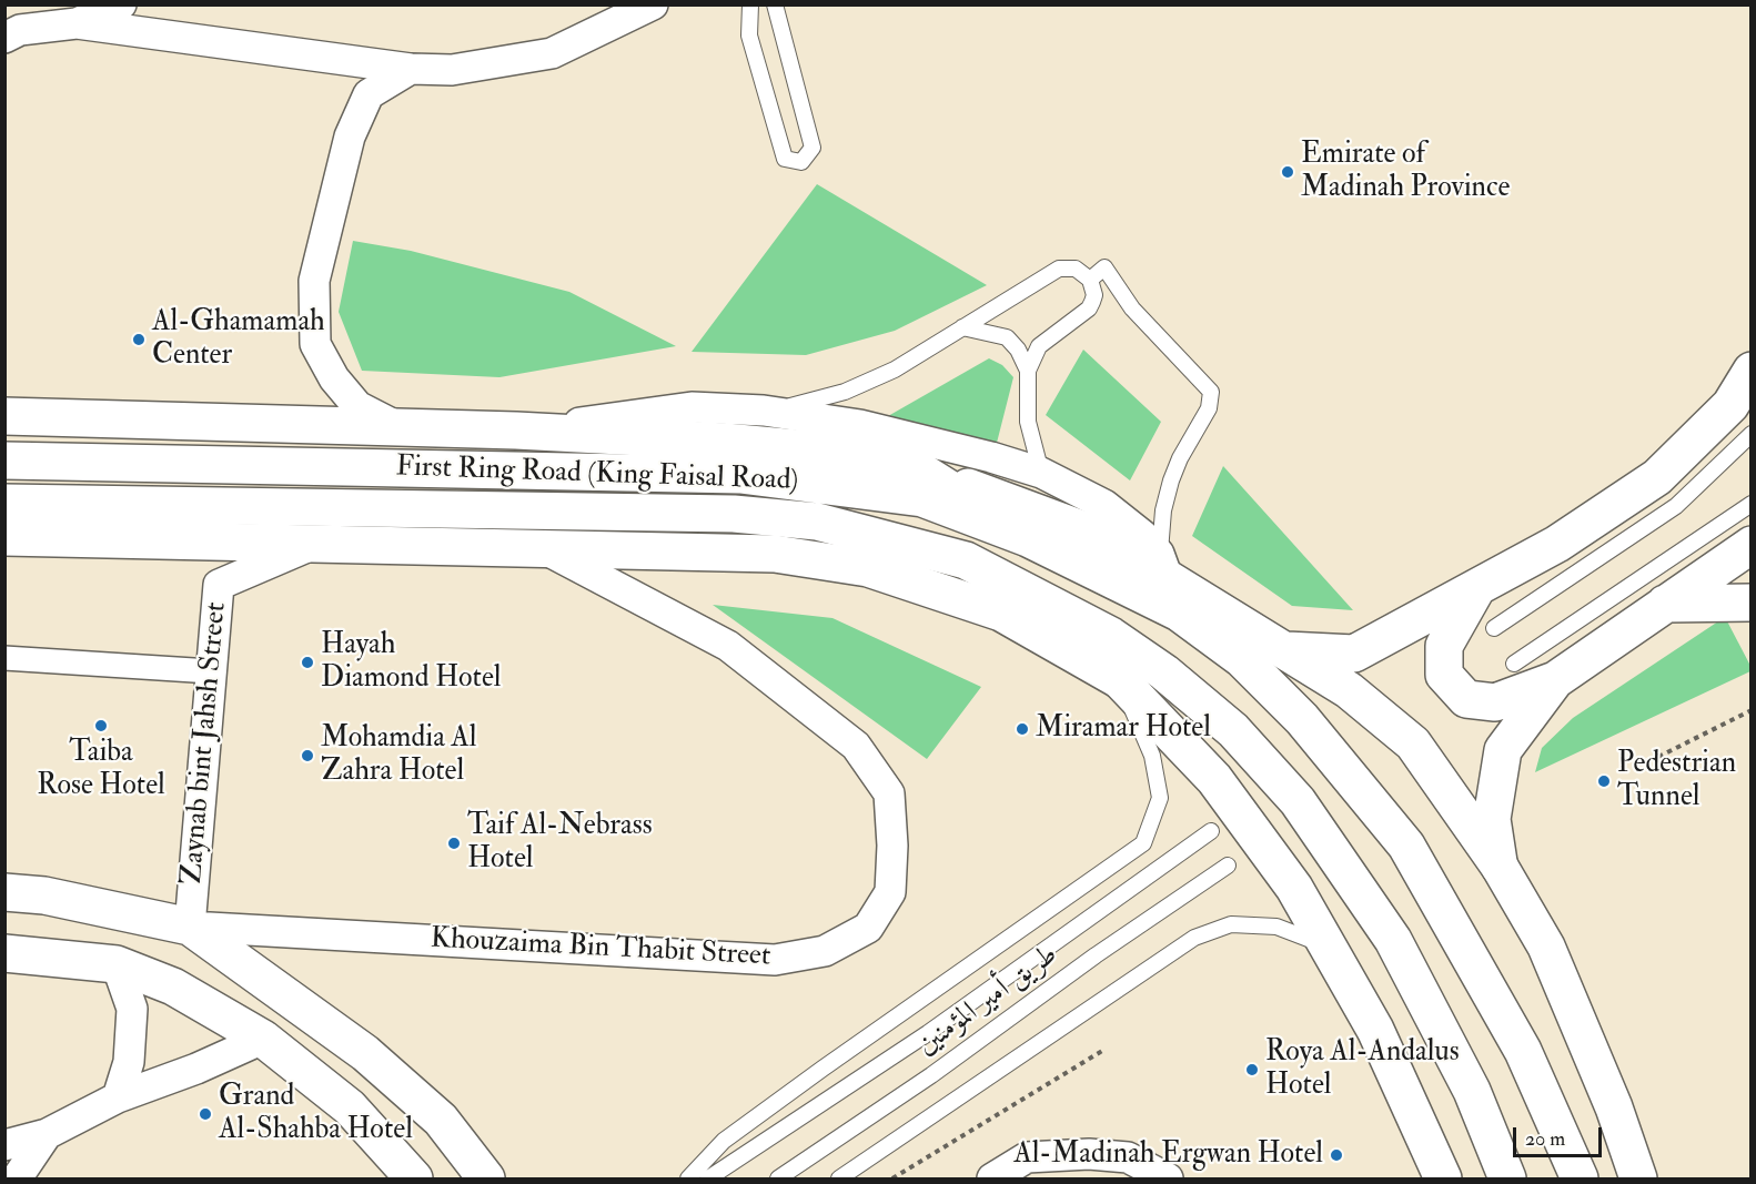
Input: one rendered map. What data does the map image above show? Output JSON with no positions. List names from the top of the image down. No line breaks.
{"streets":{"main road":["First Ring Road (King Faisal Road)","Khouzaima Bin Thabit Street"],"street":["Zaynab bint Jahsh Street"],"lane":["طريق أمير المؤمنين"]},"crossings":[["Zaynab bint Jahsh Street","Khouzaima Bin Thabit Street"]],"places":["Emirate of Madinah Province","Al-Ghamamah Center","Hayah Diamond Hotel","Taiba Rose Hotel","Miramar Hotel","Mohamdia Al Zahra Hotel","Pedestrian Tunnel","Taif Al-Nebrass Hotel","Roya Al-Andalus Hotel","Grand Al-Shahba Hotel","Al-Madinah Ergwan Hotel"],"scale_bar":"20 m"}
